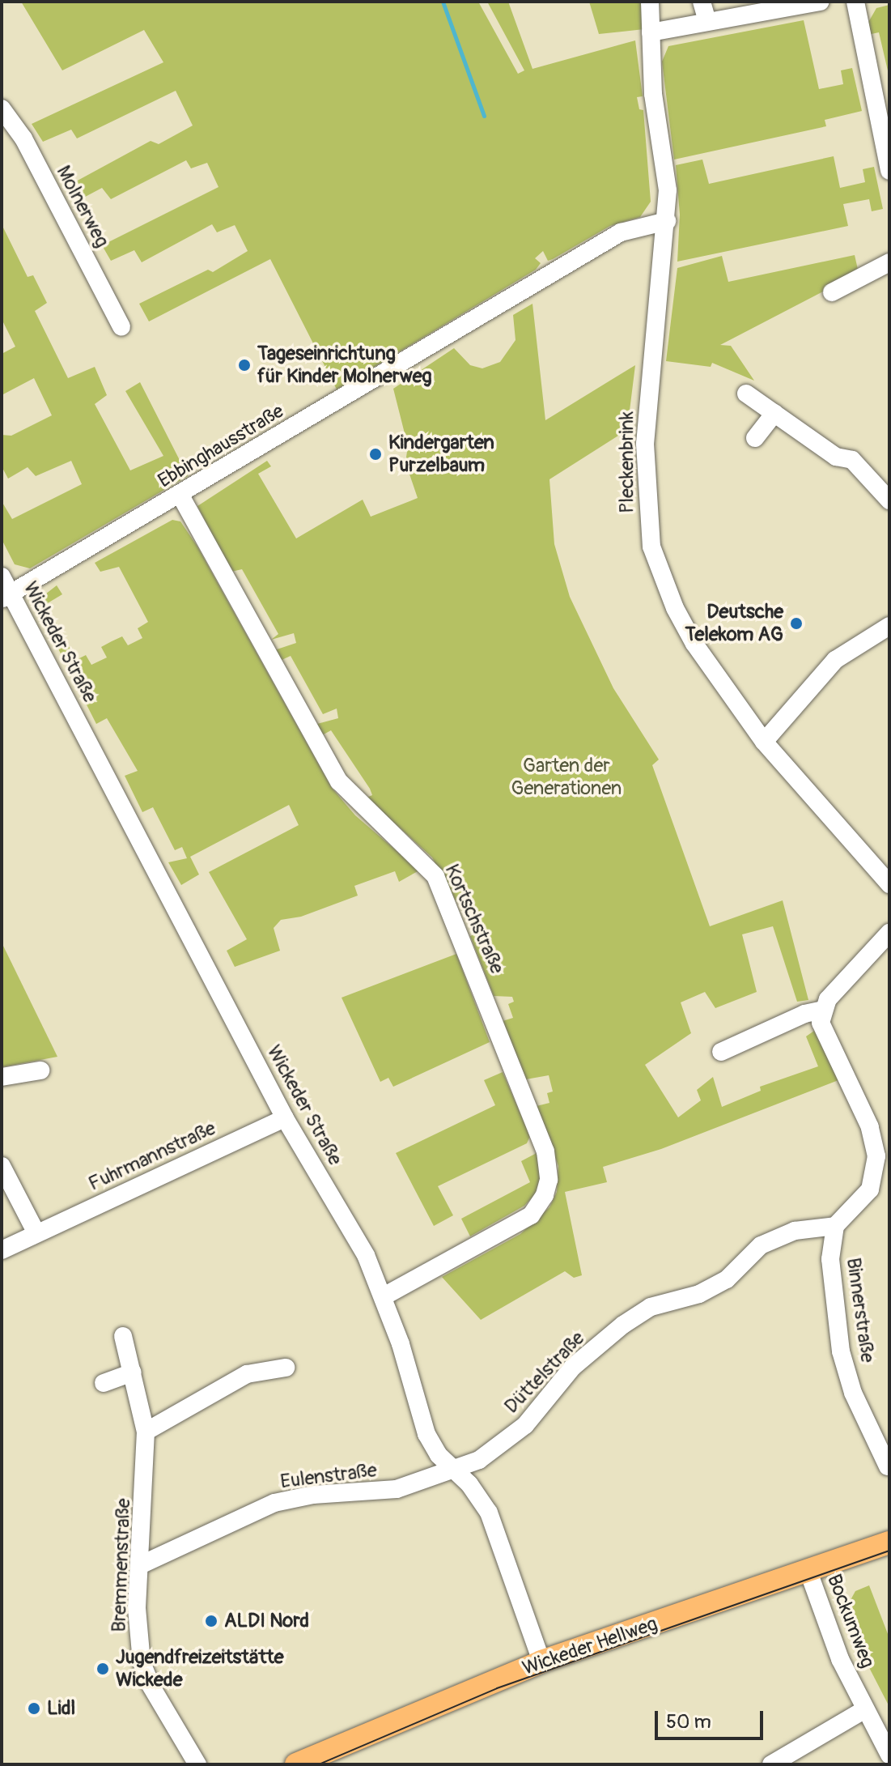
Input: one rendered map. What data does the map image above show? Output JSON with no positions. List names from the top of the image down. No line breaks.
{"streets":{"main road":["Wickeder Hellweg"],"street":["Molnerweg","Ebbinghausstraße","Pleckenbrink","Wickeder Straße","Kortschstraße","Fuhrmannstraße","Binnerstraße","Düttelstraße","Eulenstraße","Bremmenstraße","Bockumweg"]},"crossings":[["Ebbinghausstraße","Pleckenbrink"],["Ebbinghausstraße","Wickeder Straße"],["Ebbinghausstraße","Kortschstraße"],["Wickeder Straße","Kortschstraße"],["Wickeder Straße","Fuhrmannstraße"],["Wickeder Straße","Düttelstraße"],["Wickeder Straße","Eulenstraße"],["Wickeder Straße","Wickeder Hellweg"],["Binnerstraße","Düttelstraße"],["Düttelstraße","Eulenstraße"],["Eulenstraße","Bremmenstraße"],["Bockumweg","Wickeder Hellweg"]],"parks":["Garten der Generationen"],"places":["Tageseinrichtung für Kinder Molnerweg","Kindergarten Purzelbaum","Deutsche Telekom AG","ALDI Nord","Jugendfreizeitstätte Wickede","Lidl"],"scale_bar":"50 m"}
